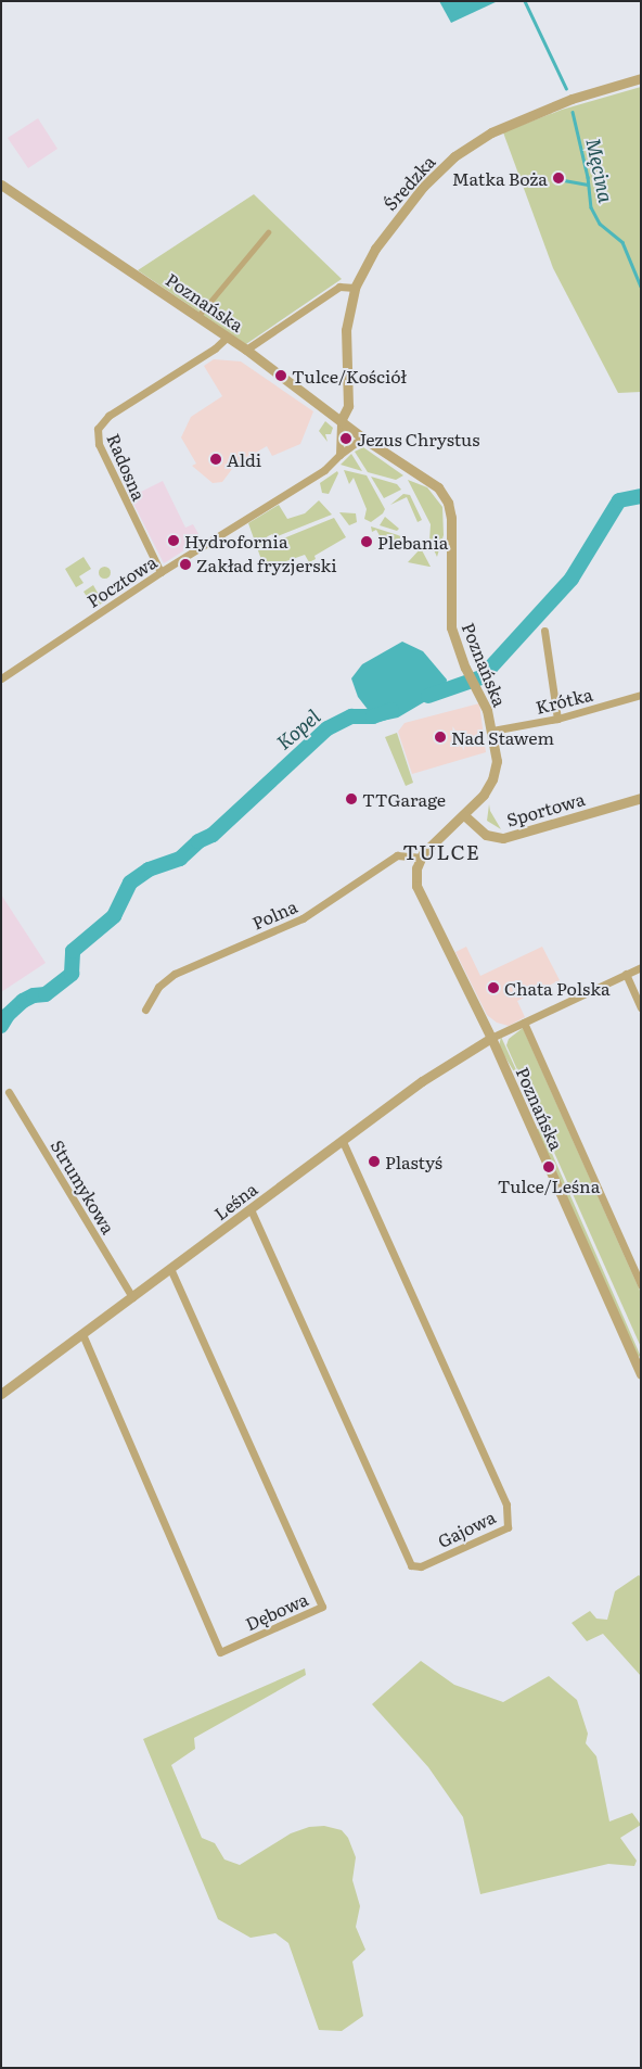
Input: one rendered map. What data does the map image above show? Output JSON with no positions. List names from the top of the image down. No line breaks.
{"streets":{"street":["Średzka","Poznańska","Radosna","Pocztowa","Krótka","Sportowa","Polna","Strumykowa","Leśna","Gajowa","Dębowa"]},"crossings":[["Średzka","Poznańska"],["Poznańska","Radosna"],["Poznańska","Pocztowa"],["Poznańska","Krótka"],["Poznańska","Sportowa"],["Poznańska","Polna"],["Poznańska","Leśna"],["Radosna","Pocztowa"],["Strumykowa","Leśna"],["Leśna","Gajowa"],["Leśna","Dębowa"]],"districts":["TULCE"],"water":["Męcina","Kopel"],"places":["Matka Boża","Tulce/Kościół","Jezus Chrystus","Aldi","Hydrofornia","Plebania","Zakład fryzjerski","Nad Stawem","TTGarage","Chata Polska","Plastyś","Tulce/Leśna"]}
